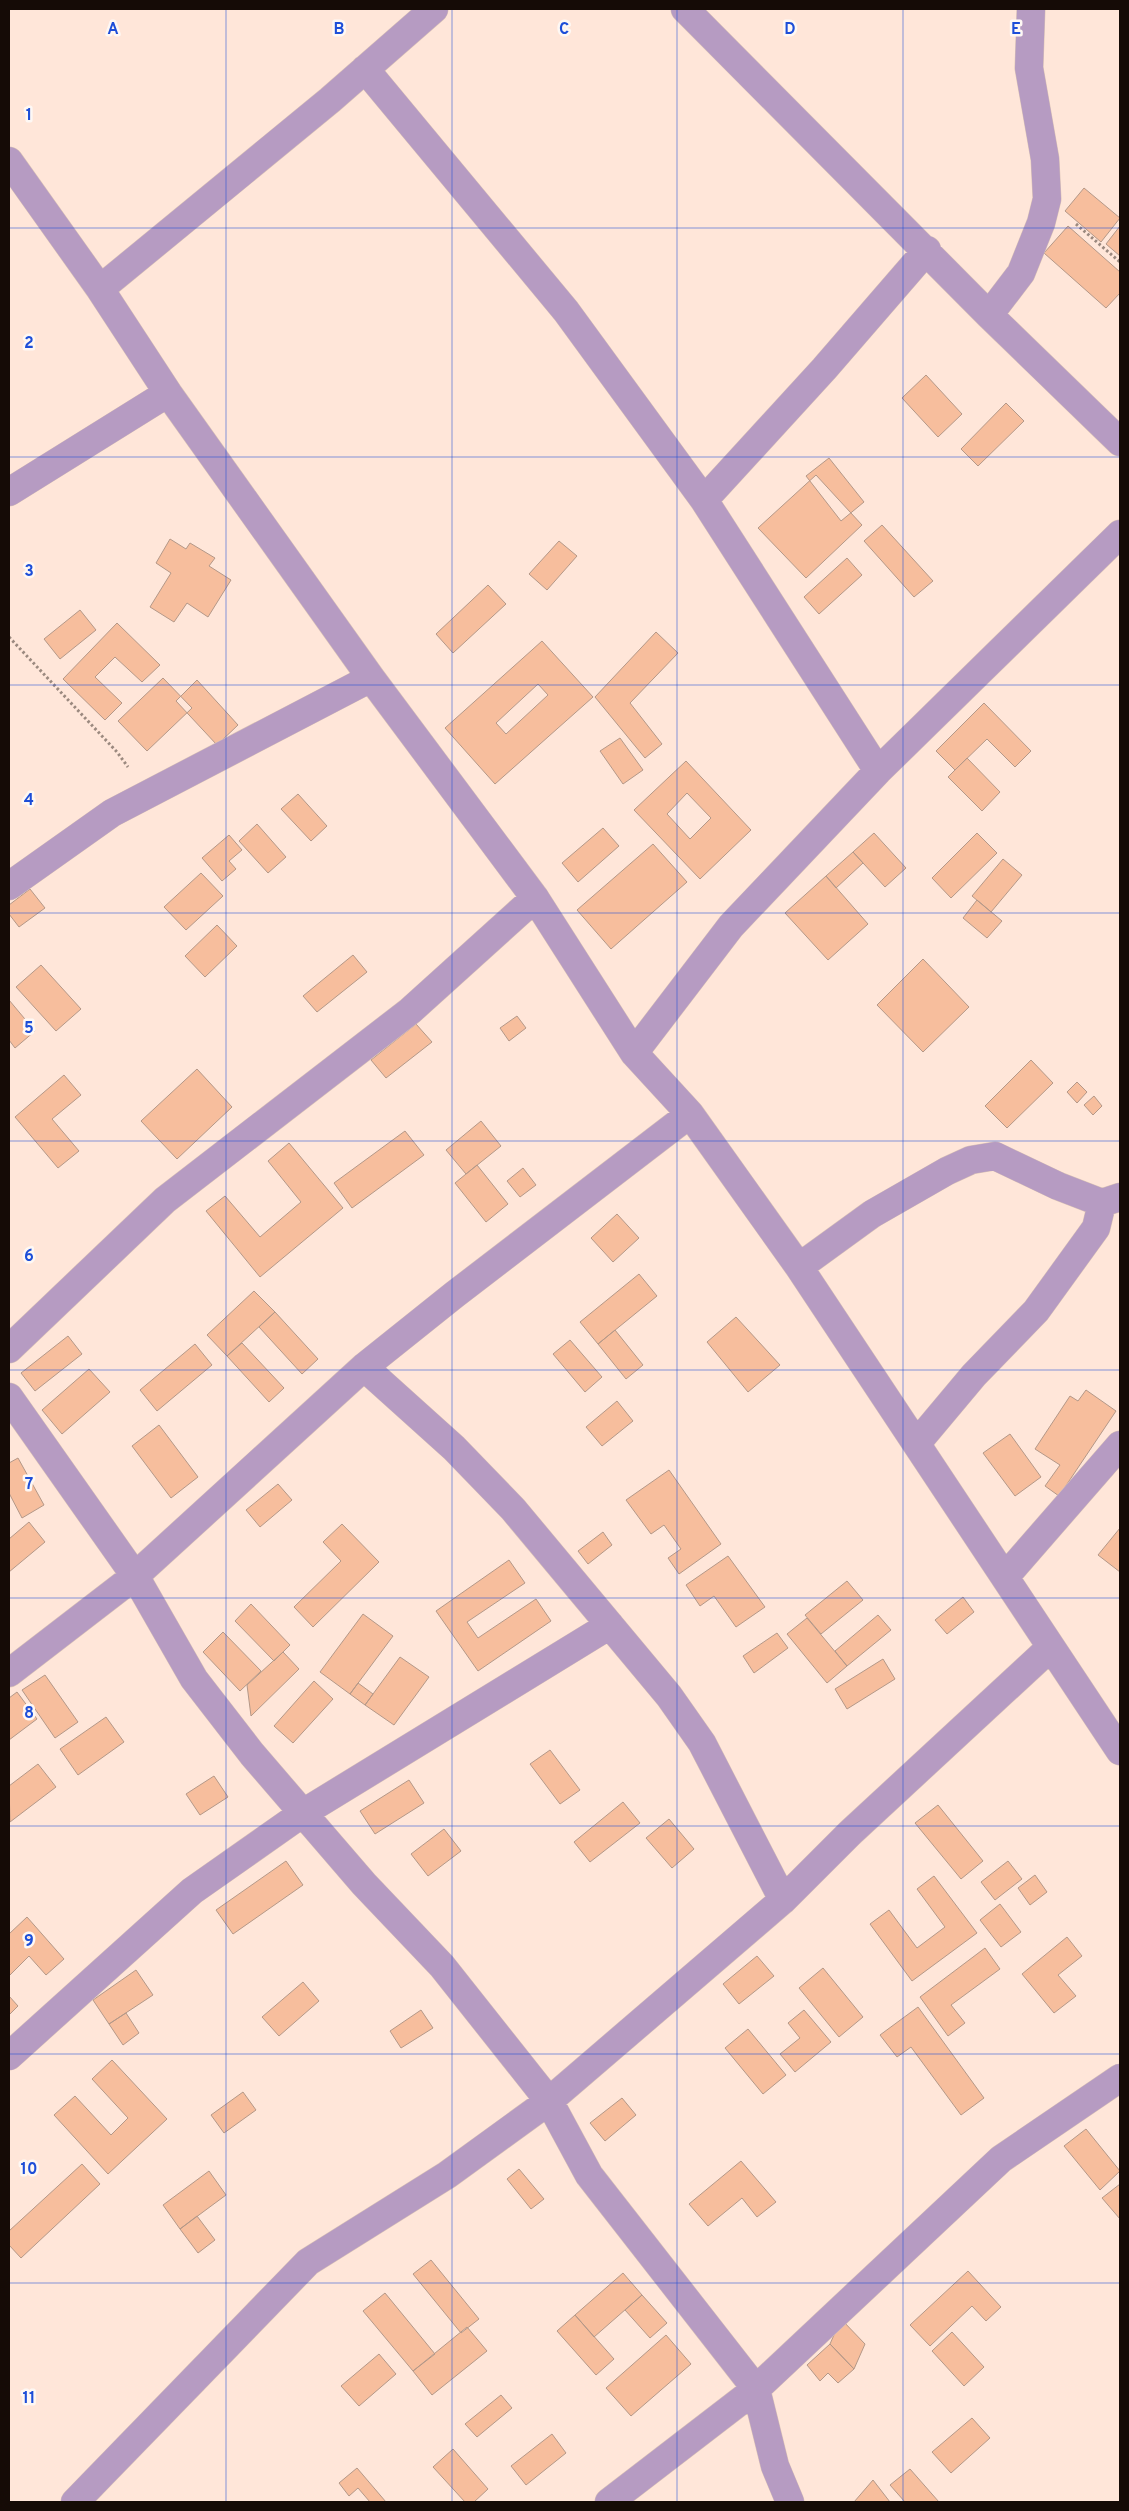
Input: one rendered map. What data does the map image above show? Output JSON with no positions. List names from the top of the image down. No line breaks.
{"grid":{"columns":["A","B","C","D","E"],"rows":["1","2","3","4","5","6","7","8","9","10","11"]}}
